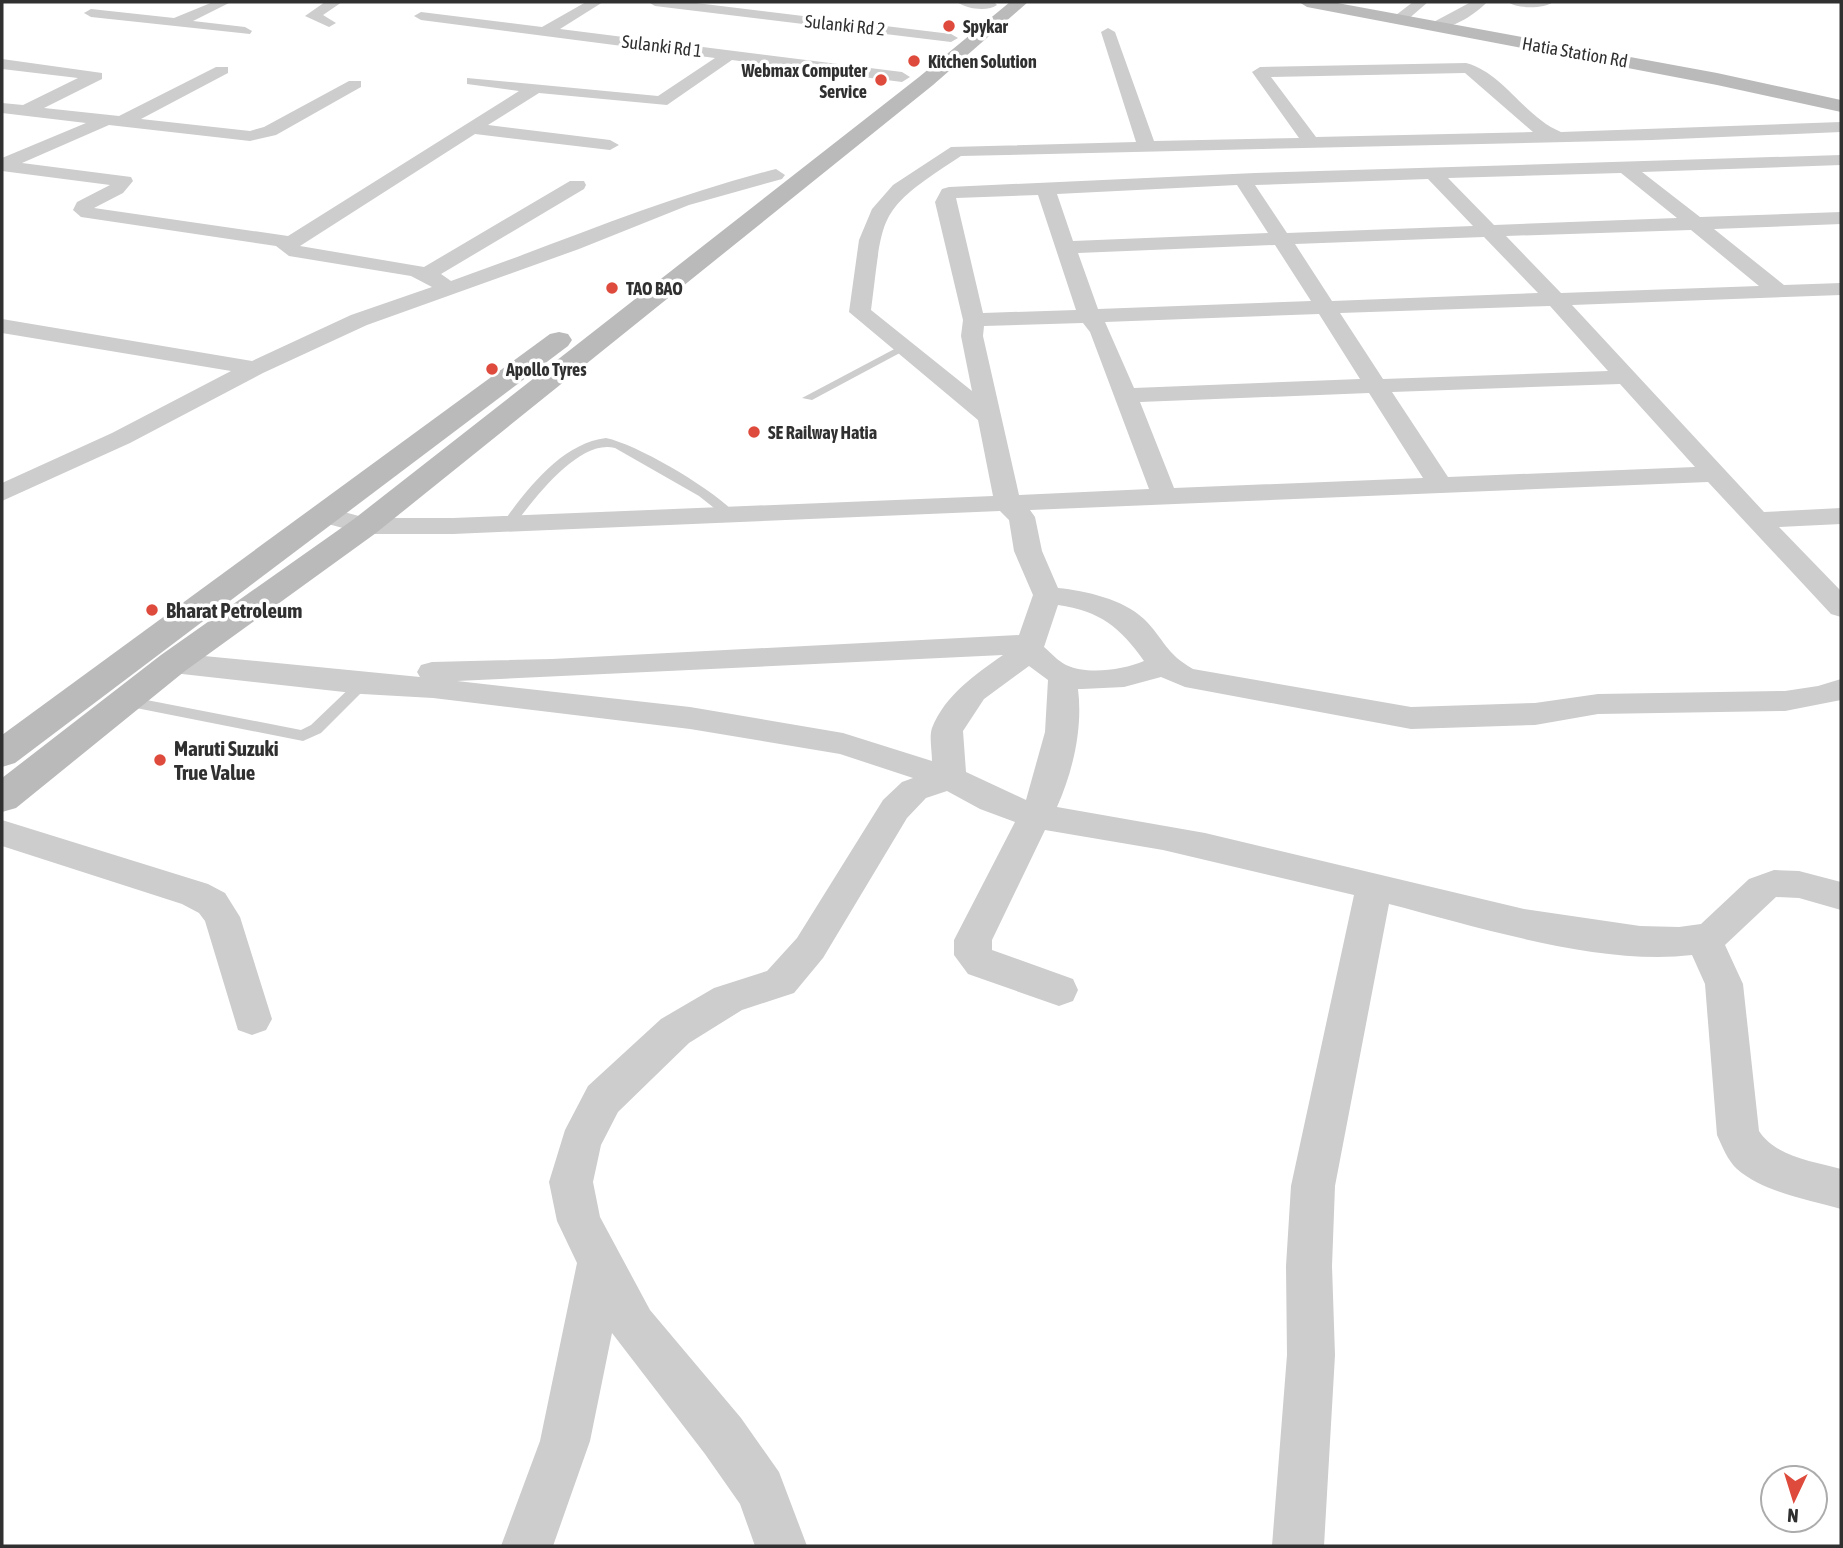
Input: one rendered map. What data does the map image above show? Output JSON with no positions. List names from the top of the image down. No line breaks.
{"streets":{"main road":["Hatia Station Rd"],"street":["Sulanki Rd 2","Sulanki Rd 1"]},"places":["Spykar","Kitchen Solution","Webmax Computer Service","TAO BAO","Apollo Tyres","SE Railway Hatia","Bharat Petroleum","Maruti Suzuki True Value"],"north":"bottom"}
